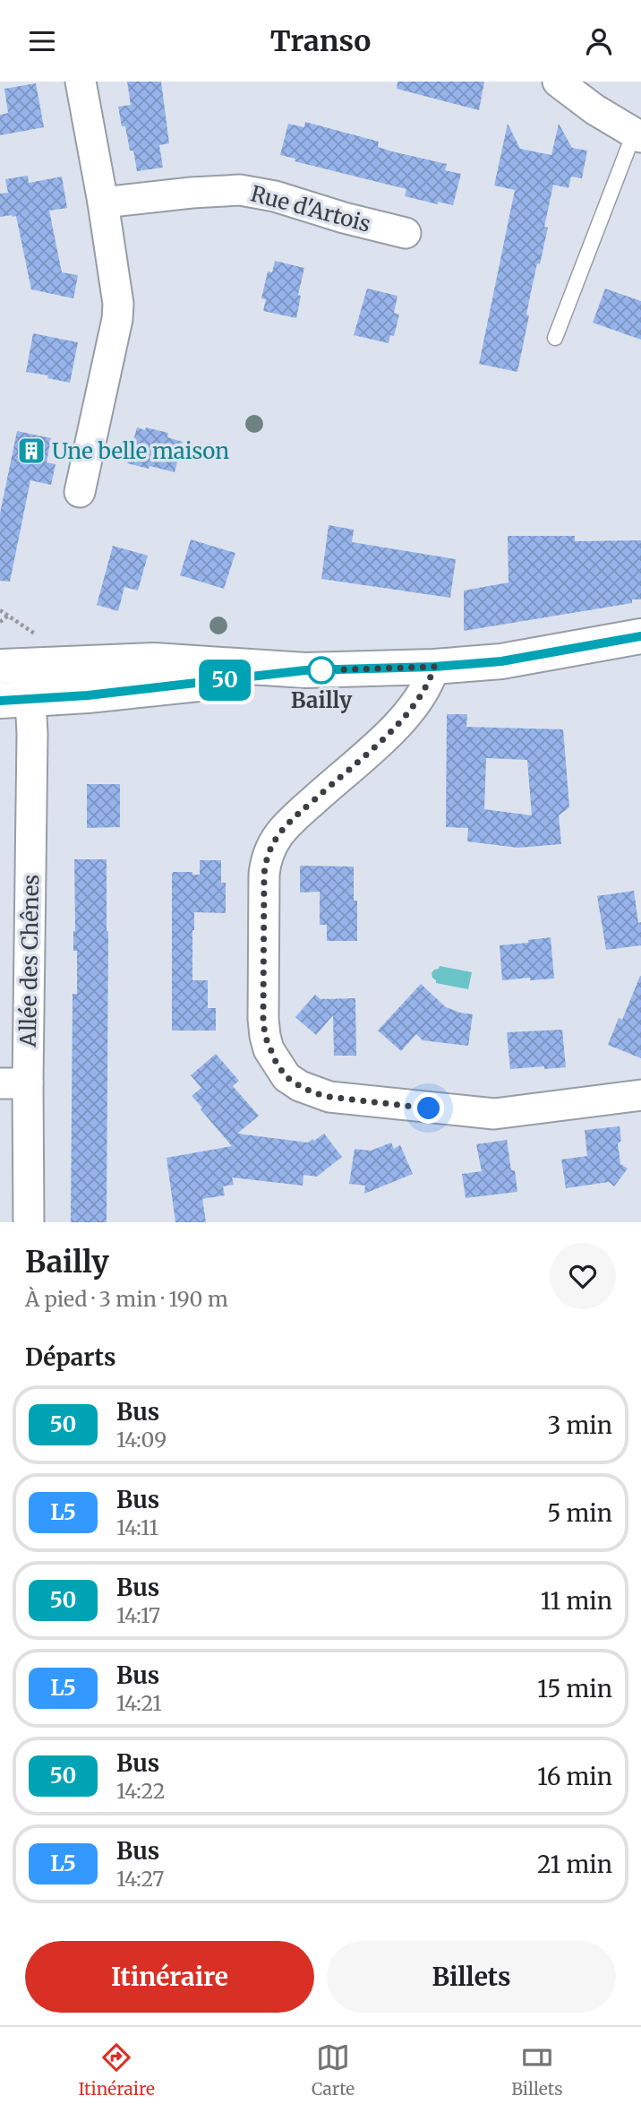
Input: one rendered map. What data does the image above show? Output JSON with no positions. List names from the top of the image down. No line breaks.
{"streets":{"street":["Rue d'Artois","Allée des Chênes"]},"places":{"building":["Une belle maison"],"other":["Bailly"]},"lines":["bus line 50"],"page":{"header":"Transo","on_map":"50","heading":[["Bailly","À pied · 3 min · 190 m"],"Départs"],"list":[{"mark":"50","name":"Bus","note":"14:09","value":"3 min"},{"mark":"L5","name":"Bus","note":"14:11","value":"5 min"},{"mark":"50","name":"Bus","note":"14:17","value":"11 min"},{"mark":"L5","name":"Bus","note":"14:21","value":"15 min"},{"mark":"50","name":"Bus","note":"14:22","value":"16 min"},{"mark":"L5","name":"Bus","note":"14:27","value":"21 min"}],"buttons":["Itinéraire","Billets"],"tabs":["Itinéraire","Carte","Billets"]}}
